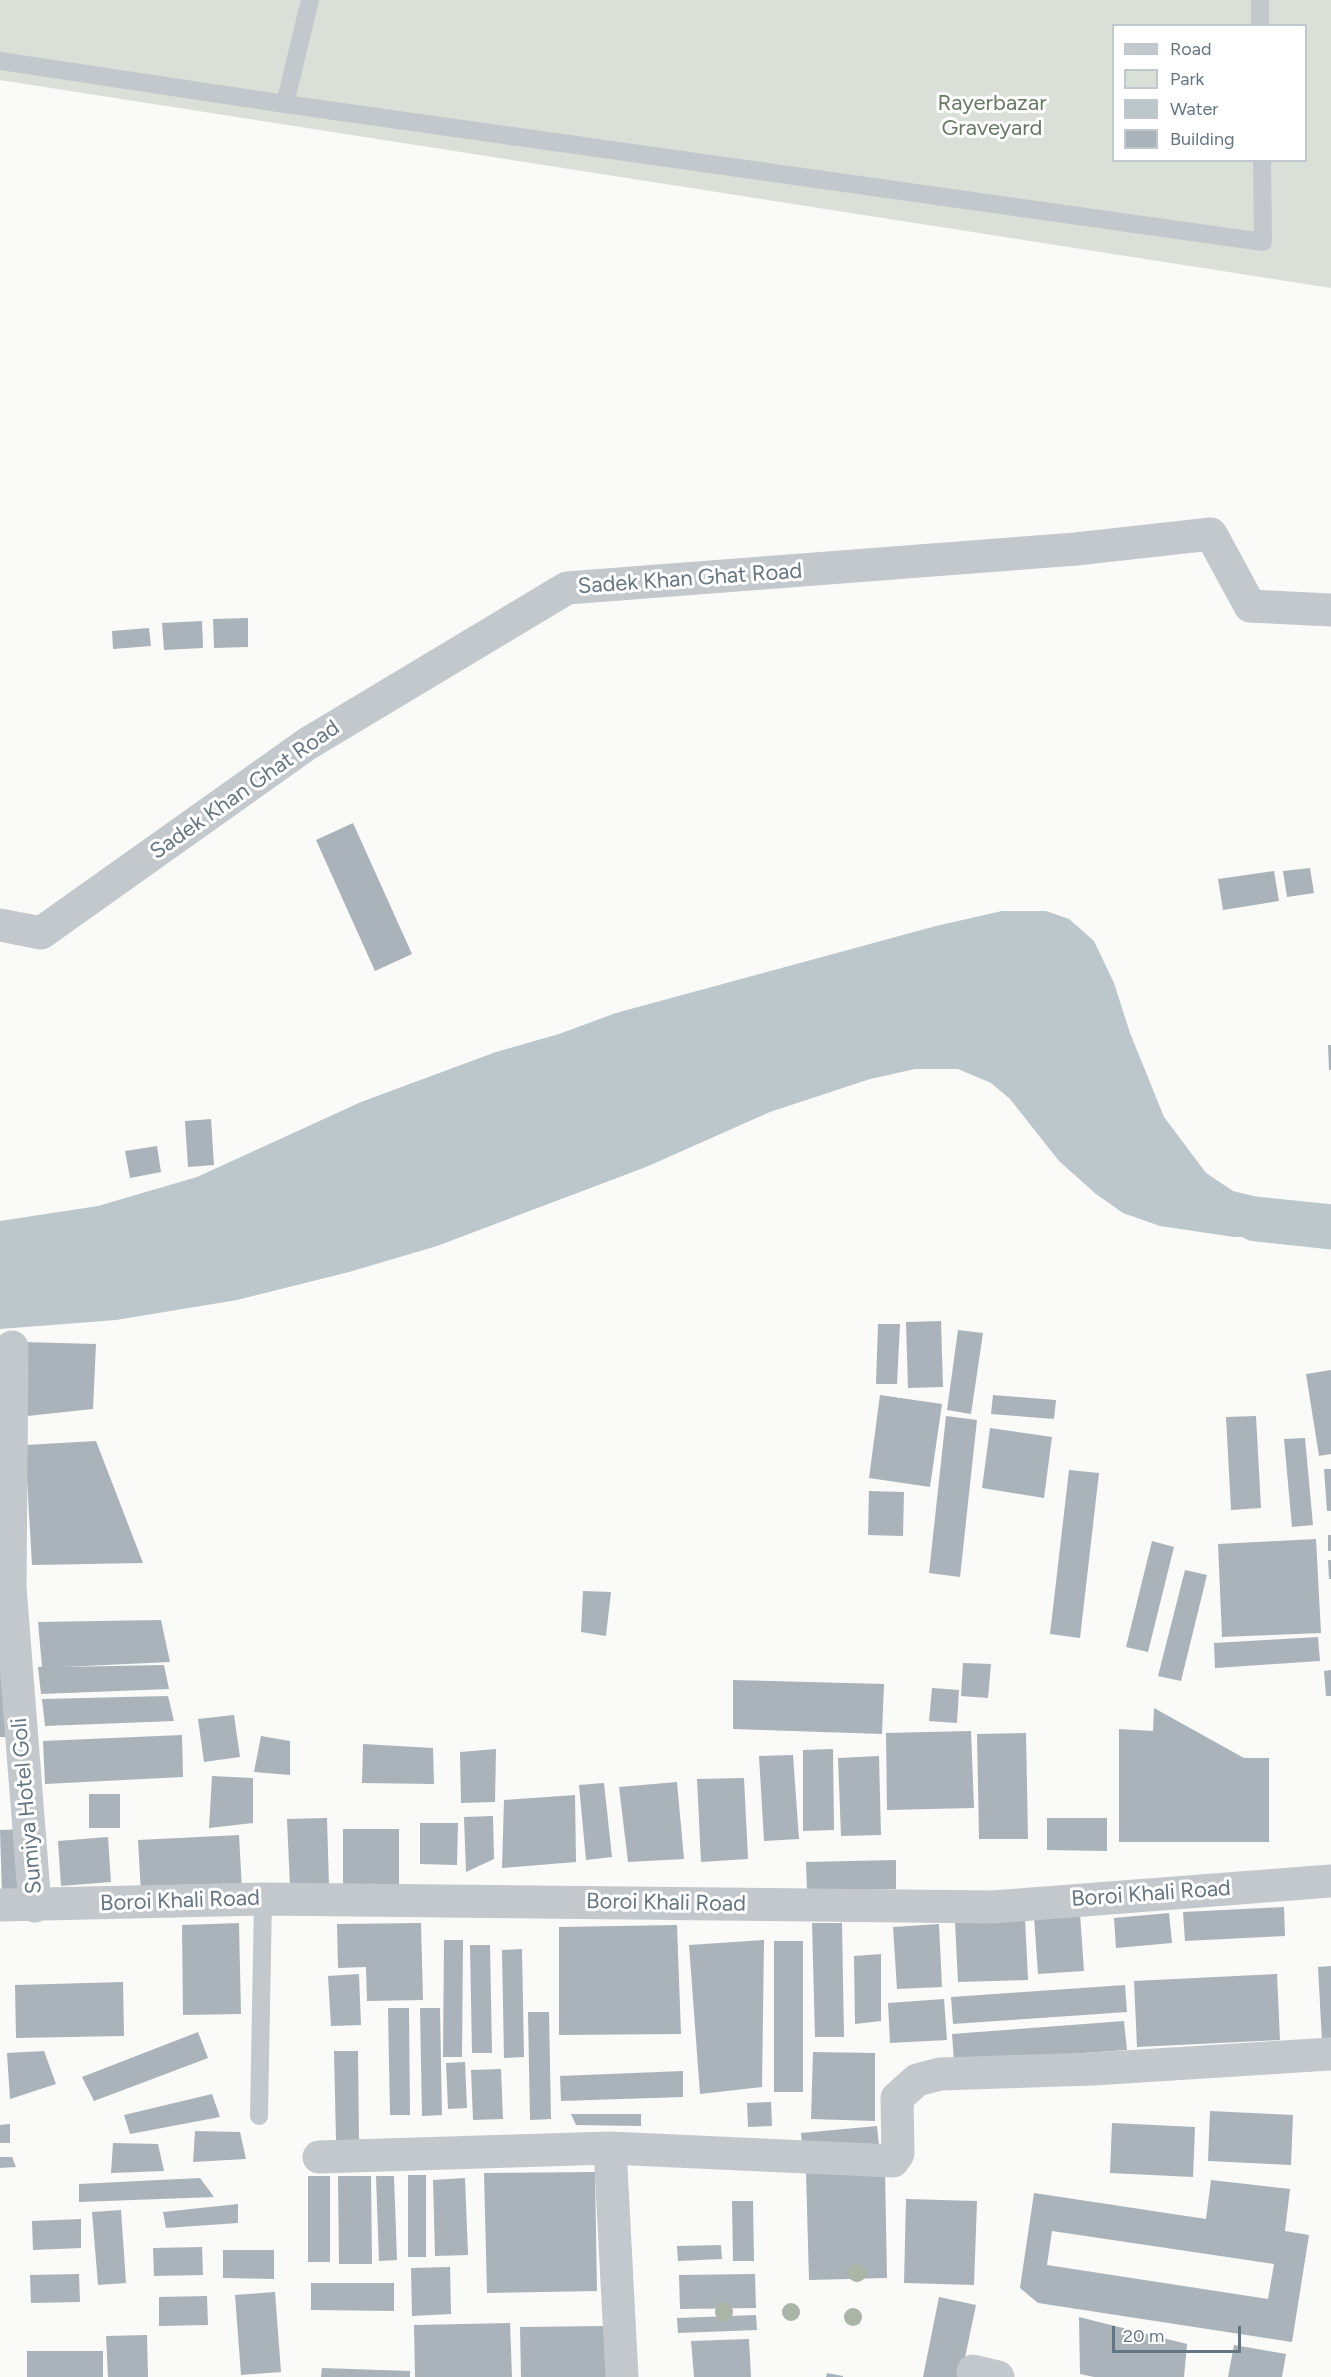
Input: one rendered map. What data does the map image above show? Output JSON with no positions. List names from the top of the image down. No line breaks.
{"streets":{"street":["Sadek Khan Ghat Road","Sumiya Hotel Goli","Boroi Khali Road"]},"crossings":[["Sumiya Hotel Goli","Boroi Khali Road"]],"parks":["Rayerbazar Graveyard"],"legend":["Road","Park","Water","Building"],"scale_bar":"20 m"}
